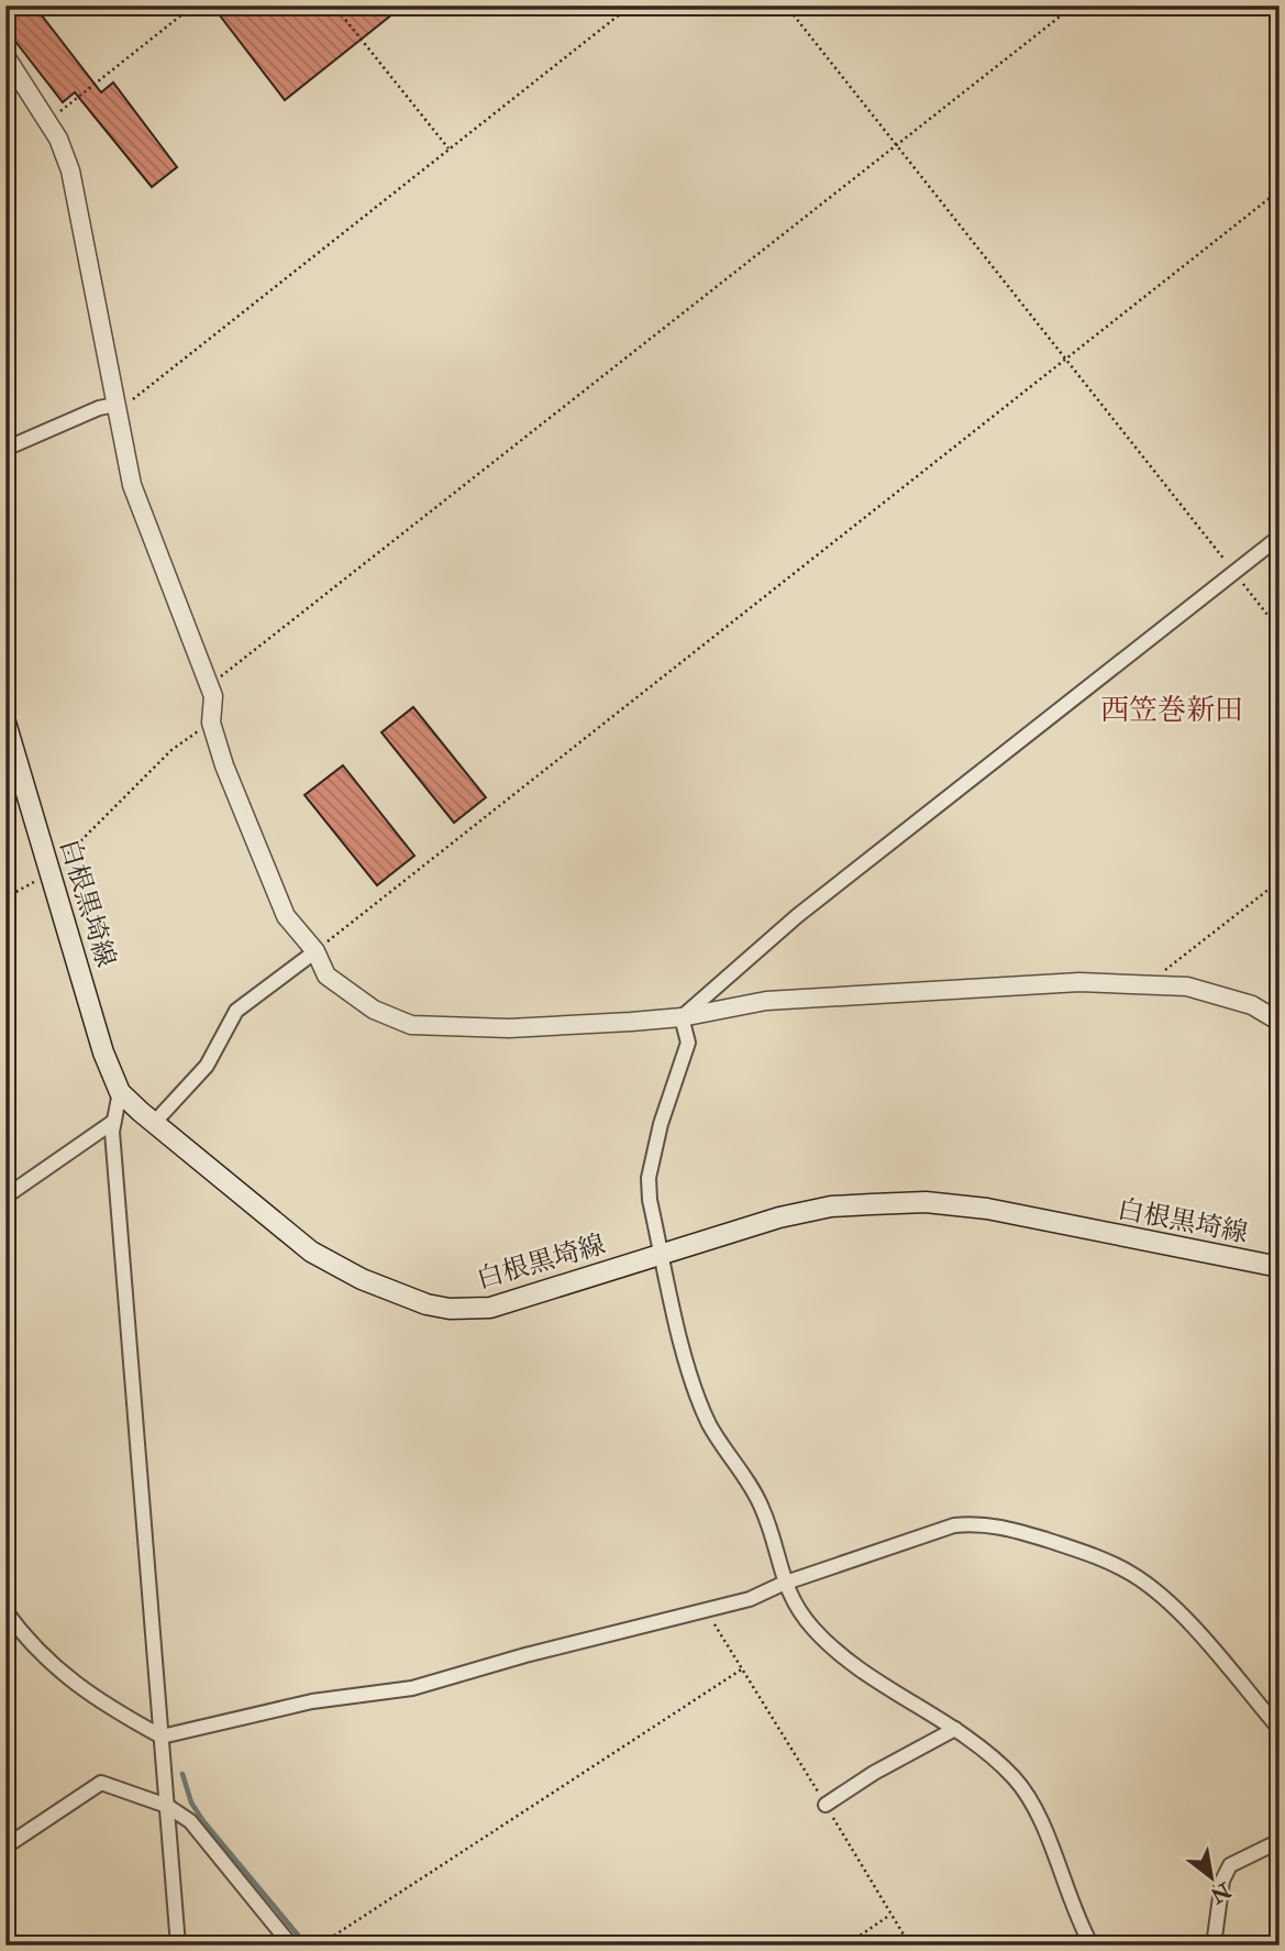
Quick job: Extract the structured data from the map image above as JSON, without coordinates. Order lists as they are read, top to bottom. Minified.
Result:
{"streets":{"main road":["白根黒埼線"]},"districts":["西笠巻新田"],"north":"bottom right"}
